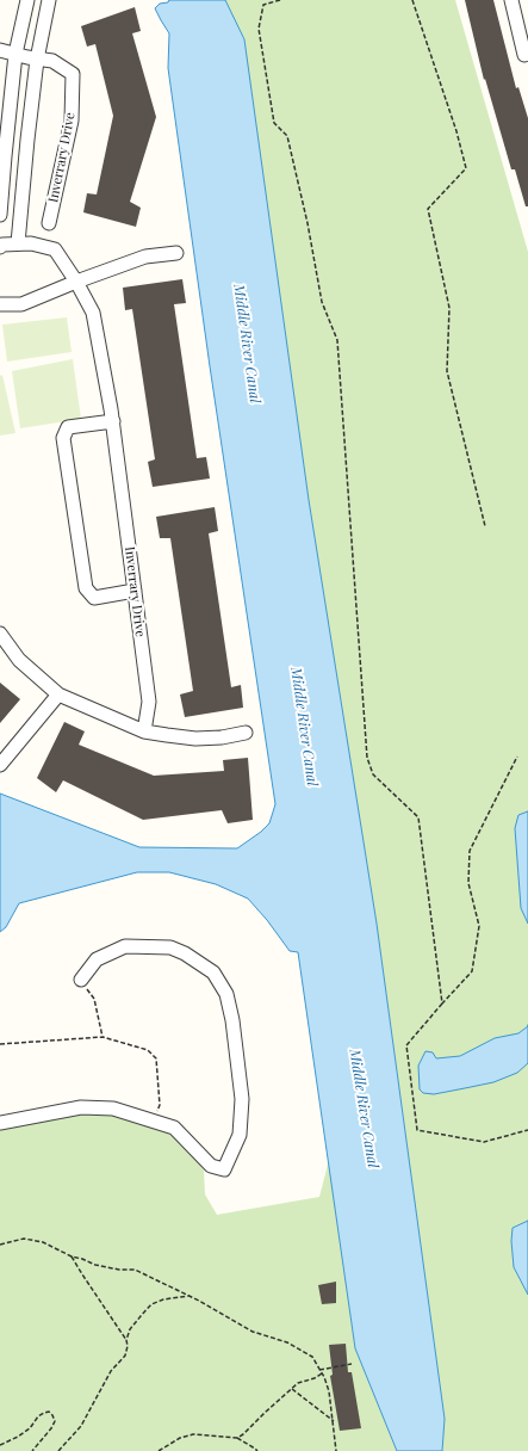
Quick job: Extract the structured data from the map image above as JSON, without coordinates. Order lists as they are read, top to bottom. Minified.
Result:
{"streets":{"street":["Inverrary Drive"]},"water":["Middle River Canal"]}
